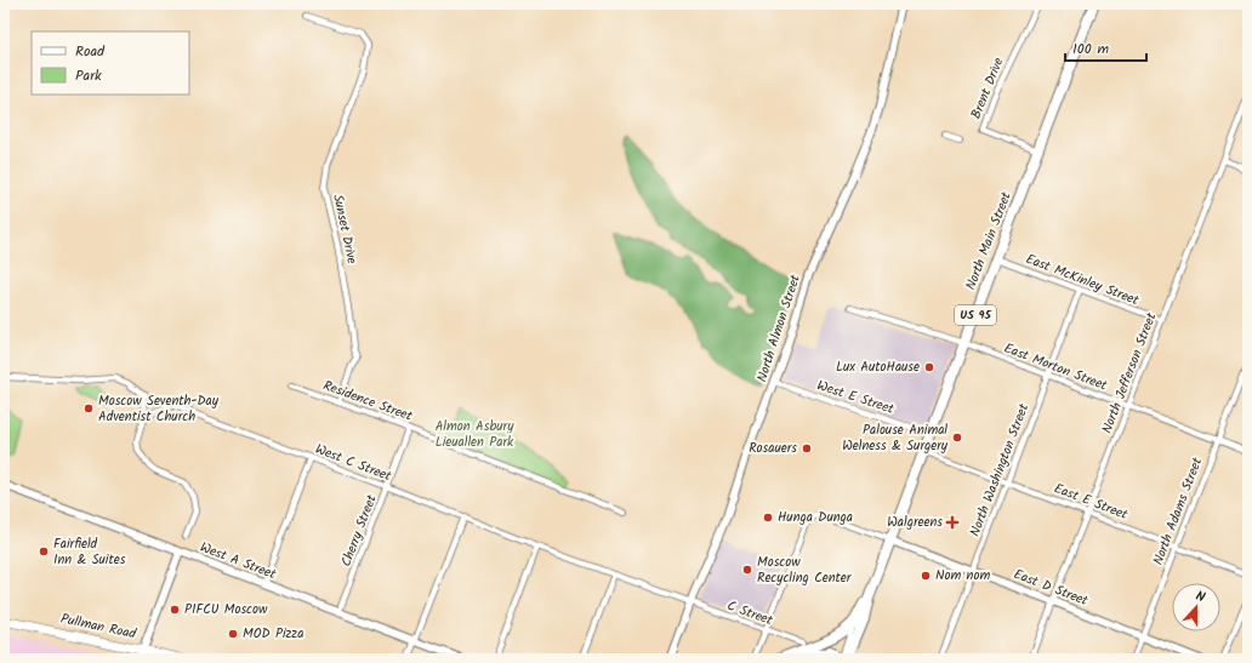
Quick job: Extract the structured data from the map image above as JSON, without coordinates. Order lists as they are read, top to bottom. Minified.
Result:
{"streets":{"highway":["North Main Street","US 95"],"main road":["Pullman Road"],"street":["Brent Drive","Sunset Drive","East McKinley Street","North Almon Street","East Morton Street","North Jefferson Street","West E Street","Residence Street","West C Street","North Washington Street","East E Street","North Adams Street","Cherry Street","West A Street","East D Street","C Street"]},"crossings":[["Brent Drive","North Main Street"],["Sunset Drive","Residence Street"],["North Main Street","East McKinley Street"],["North Main Street","East Morton Street"],["North Main Street","West E Street"],["North Main Street","East E Street"],["North Main Street","East D Street"],["East McKinley Street","North Jefferson Street"],["East McKinley Street","North Washington Street"],["North Almon Street","West E Street"],["North Almon Street","West C Street"],["North Almon Street","C Street"],["East Morton Street","North Jefferson Street"],["East Morton Street","North Washington Street"],["East Morton Street","North Adams Street"],["North Jefferson Street","East E Street"],["North Jefferson Street","East D Street"],["Residence Street","Cherry Street"],["West C Street","Cherry Street"],["West C Street","C Street"],["North Washington Street","East E Street"],["North Washington Street","East D Street"],["East E Street","North Adams Street"],["North Adams Street","East D Street"],["Cherry Street","West A Street"]],"parks":["Almon Asbury Lieuallen Park"],"places":{"other":["Lux AutoHause","Moscow Seventh-Day Adventist Church","Palouse Animal Welness & Surgery","Rosauers","Hunga Dunga","Fairfield Inn & Suites","Moscow Recycling Center","Nom nom","P1FCU Moscow","MOD Pizza"],"health":["Walgreens"]},"legend":["Road","Park"],"scale_bar":"100 m","north":"top"}
